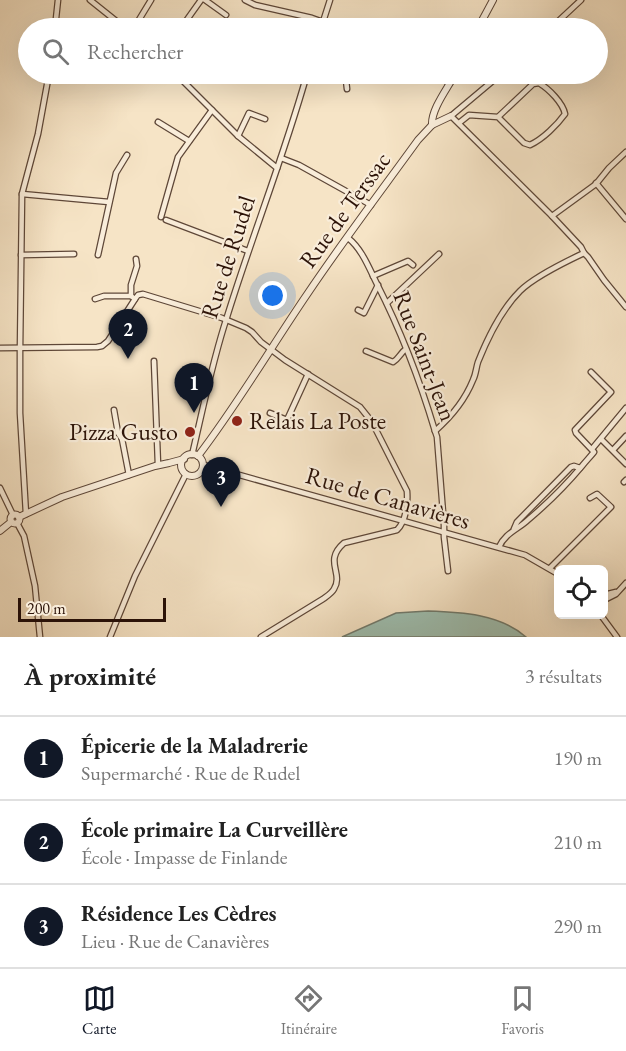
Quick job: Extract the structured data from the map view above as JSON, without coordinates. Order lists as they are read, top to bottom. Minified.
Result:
{"streets":{"street":["Rue de Terssac","Rue de Rudel","Rue Saint-Jean","Rue de Canavières"]},"crossings":[["Rue de Terssac","Rue de Rudel"],["Rue de Terssac","Rue Saint-Jean"],["Rue de Terssac","Rue de Canavières"],["Rue de Rudel","Rue de Canavières"],["Rue Saint-Jean","Rue de Canavières"]],"places":["Relais La Poste","Pizza Gusto"],"scale_bar":"200 m","page":{"search":"Rechercher","pins":["2","1","3"],"scale":"200 m","heading":["À proximité","3 résultats"],"list":[{"mark":"1","name":"Épicerie de la Maladrerie","note":"Supermarché · Rue de Rudel","value":"190 m"},{"mark":"2","name":"École primaire La Curveillère","note":"École · Impasse de Finlande","value":"210 m"},{"mark":"3","name":"Résidence Les Cèdres","note":"Lieu · Rue de Canavières","value":"290 m"}],"nav":["Carte","Itinéraire","Favoris"]}}
